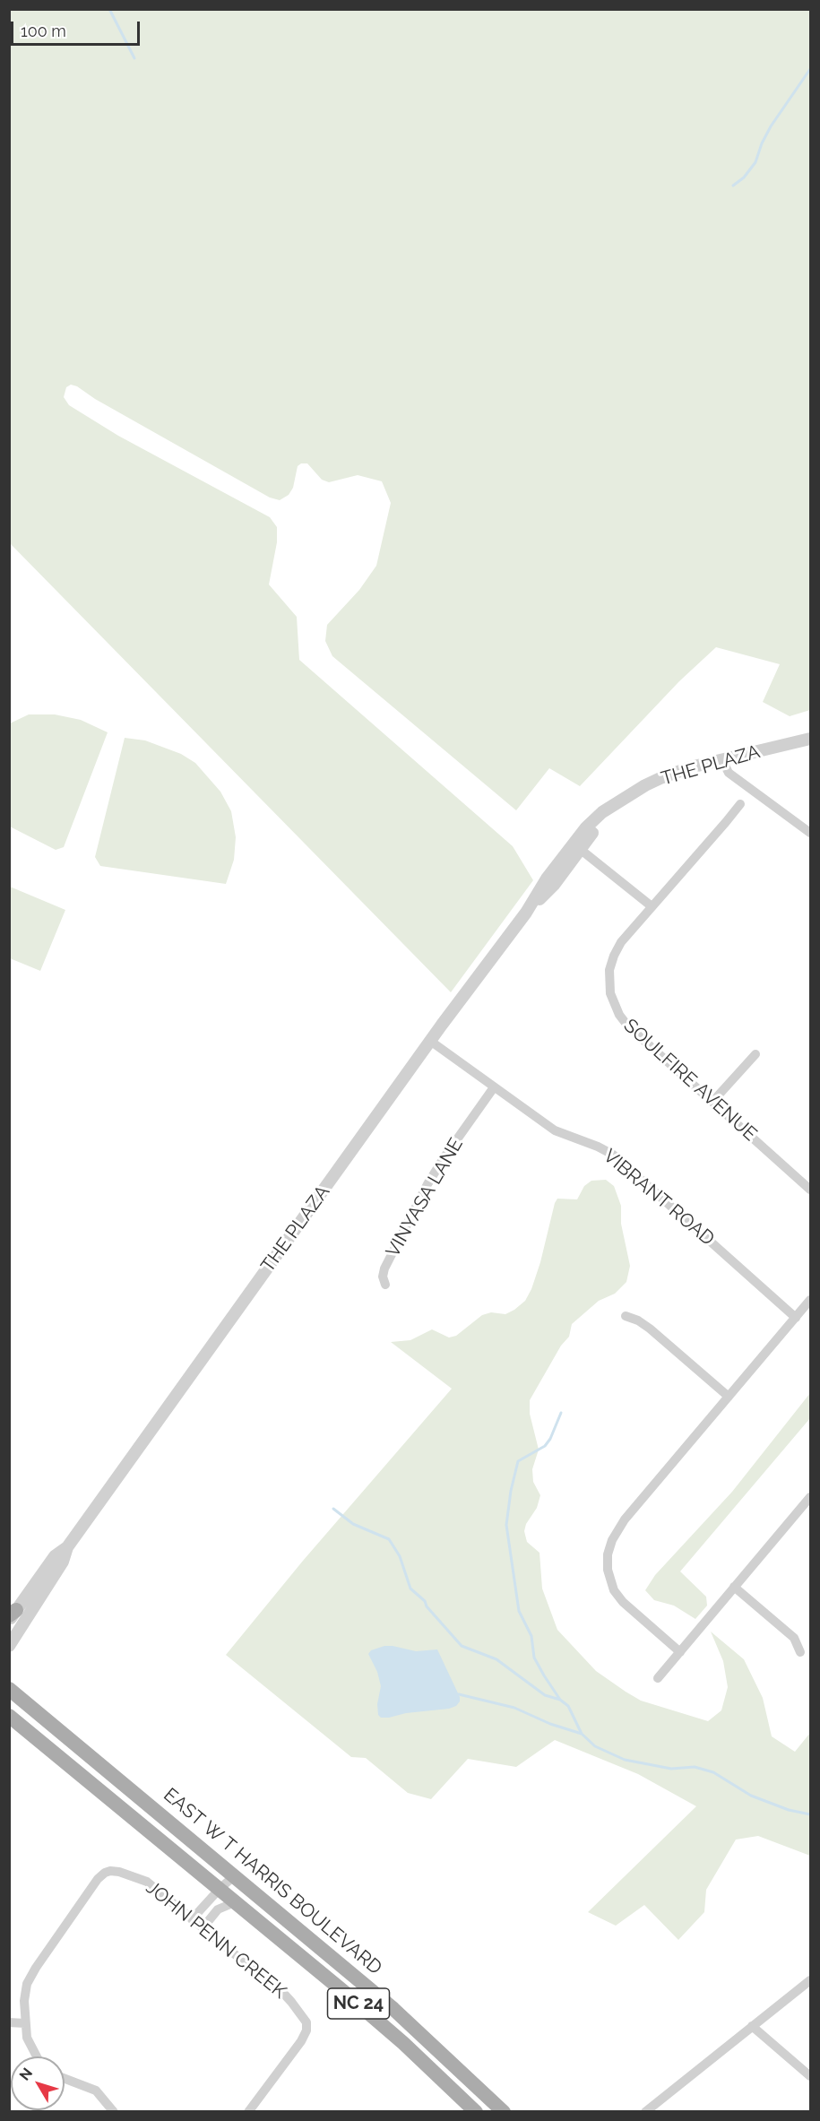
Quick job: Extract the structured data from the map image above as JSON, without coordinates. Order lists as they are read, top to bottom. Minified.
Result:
{"streets":{"main road":["EAST W T HARRIS BOULEVARD","NC 24"],"street":["THE PLAZA","SOULFIRE AVENUE","VINYASA LANE","VIBRANT ROAD","JOHN PENN CREEK"]},"crossings":[["THE PLAZA","VIBRANT ROAD"],["VINYASA LANE","VIBRANT ROAD"]],"scale_bar":"100 m","north":"top left"}
